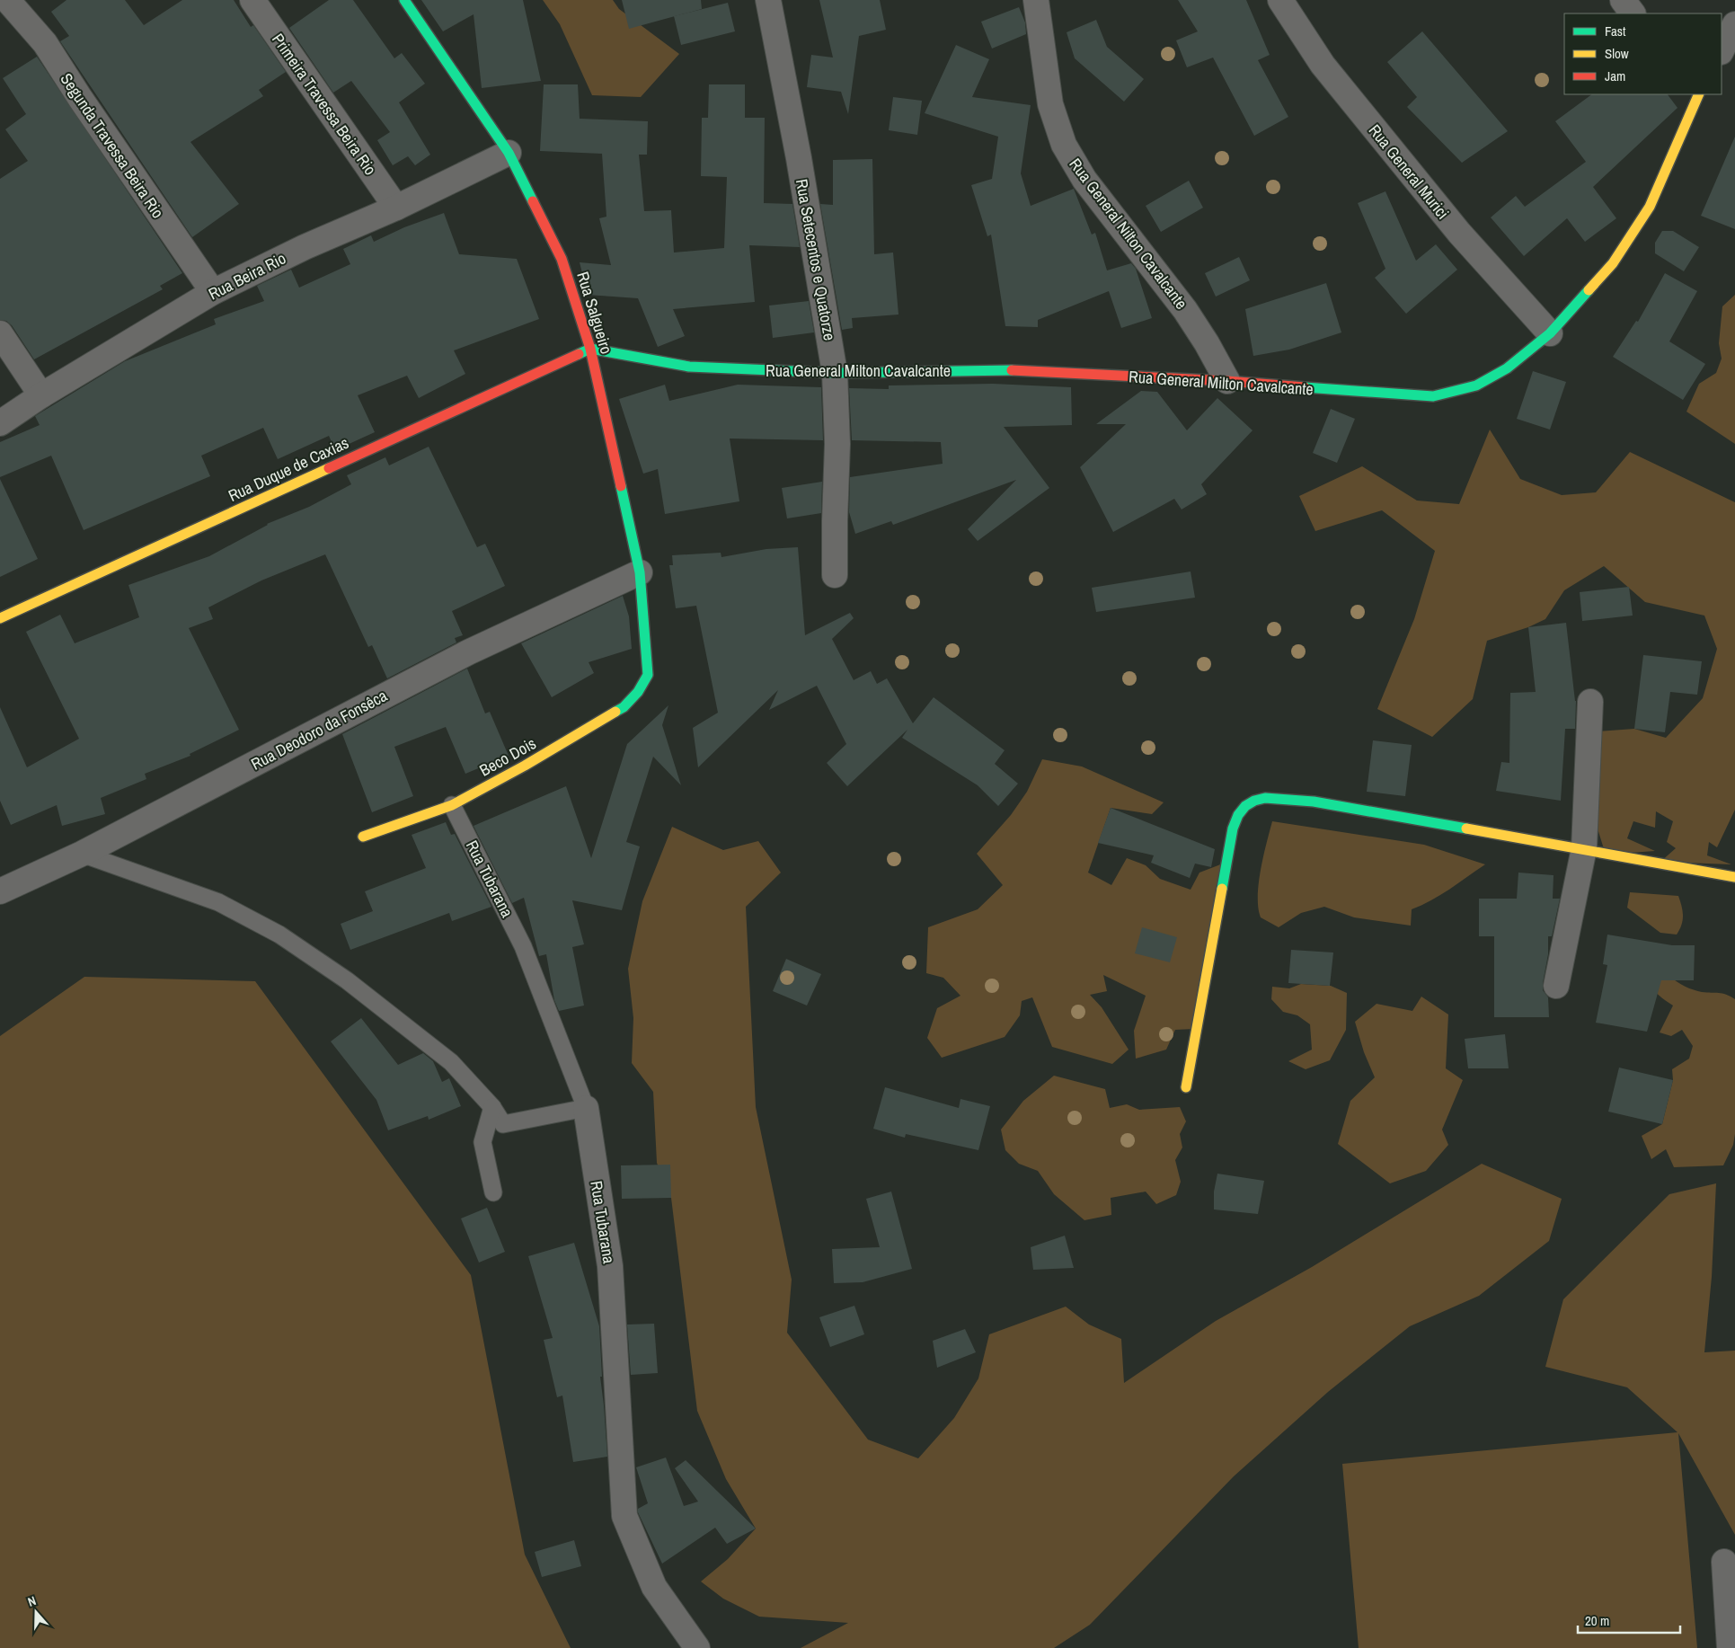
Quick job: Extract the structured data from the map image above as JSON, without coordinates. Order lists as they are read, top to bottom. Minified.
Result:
{"streets":{"street":["Primeira Travessa Beira Rio","Segunda Travessa Beira Rio","Rua General Murici","Rua General Nilton Cavalcante","Rua Setecentos e Quatorze","Rua Beira Rio","Rua Salgueiro","Rua General Milton Cavalcante","Rua Duque de Caxias","Rua Deodoro da Fonsêca","Beco Dois","Rua Tubarana"]},"crossings":[["Primeira Travessa Beira Rio","Rua Beira Rio"],["Segunda Travessa Beira Rio","Rua Beira Rio"],["Rua General Murici","Rua General Milton Cavalcante"],["Rua General Nilton Cavalcante","Rua General Milton Cavalcante"],["Rua Setecentos e Quatorze","Rua General Milton Cavalcante"],["Rua Beira Rio","Rua Salgueiro"],["Rua Salgueiro","Rua General Milton Cavalcante"],["Rua Salgueiro","Rua Duque de Caxias"],["Rua Salgueiro","Rua Deodoro da Fonsêca"],["Rua Salgueiro","Beco Dois"],["Rua General Milton Cavalcante","Rua Duque de Caxias"],["Beco Dois","Rua Tubarana"]],"legend":["Fast","Slow","Jam"],"scale_bar":"20 m","north":"top"}
